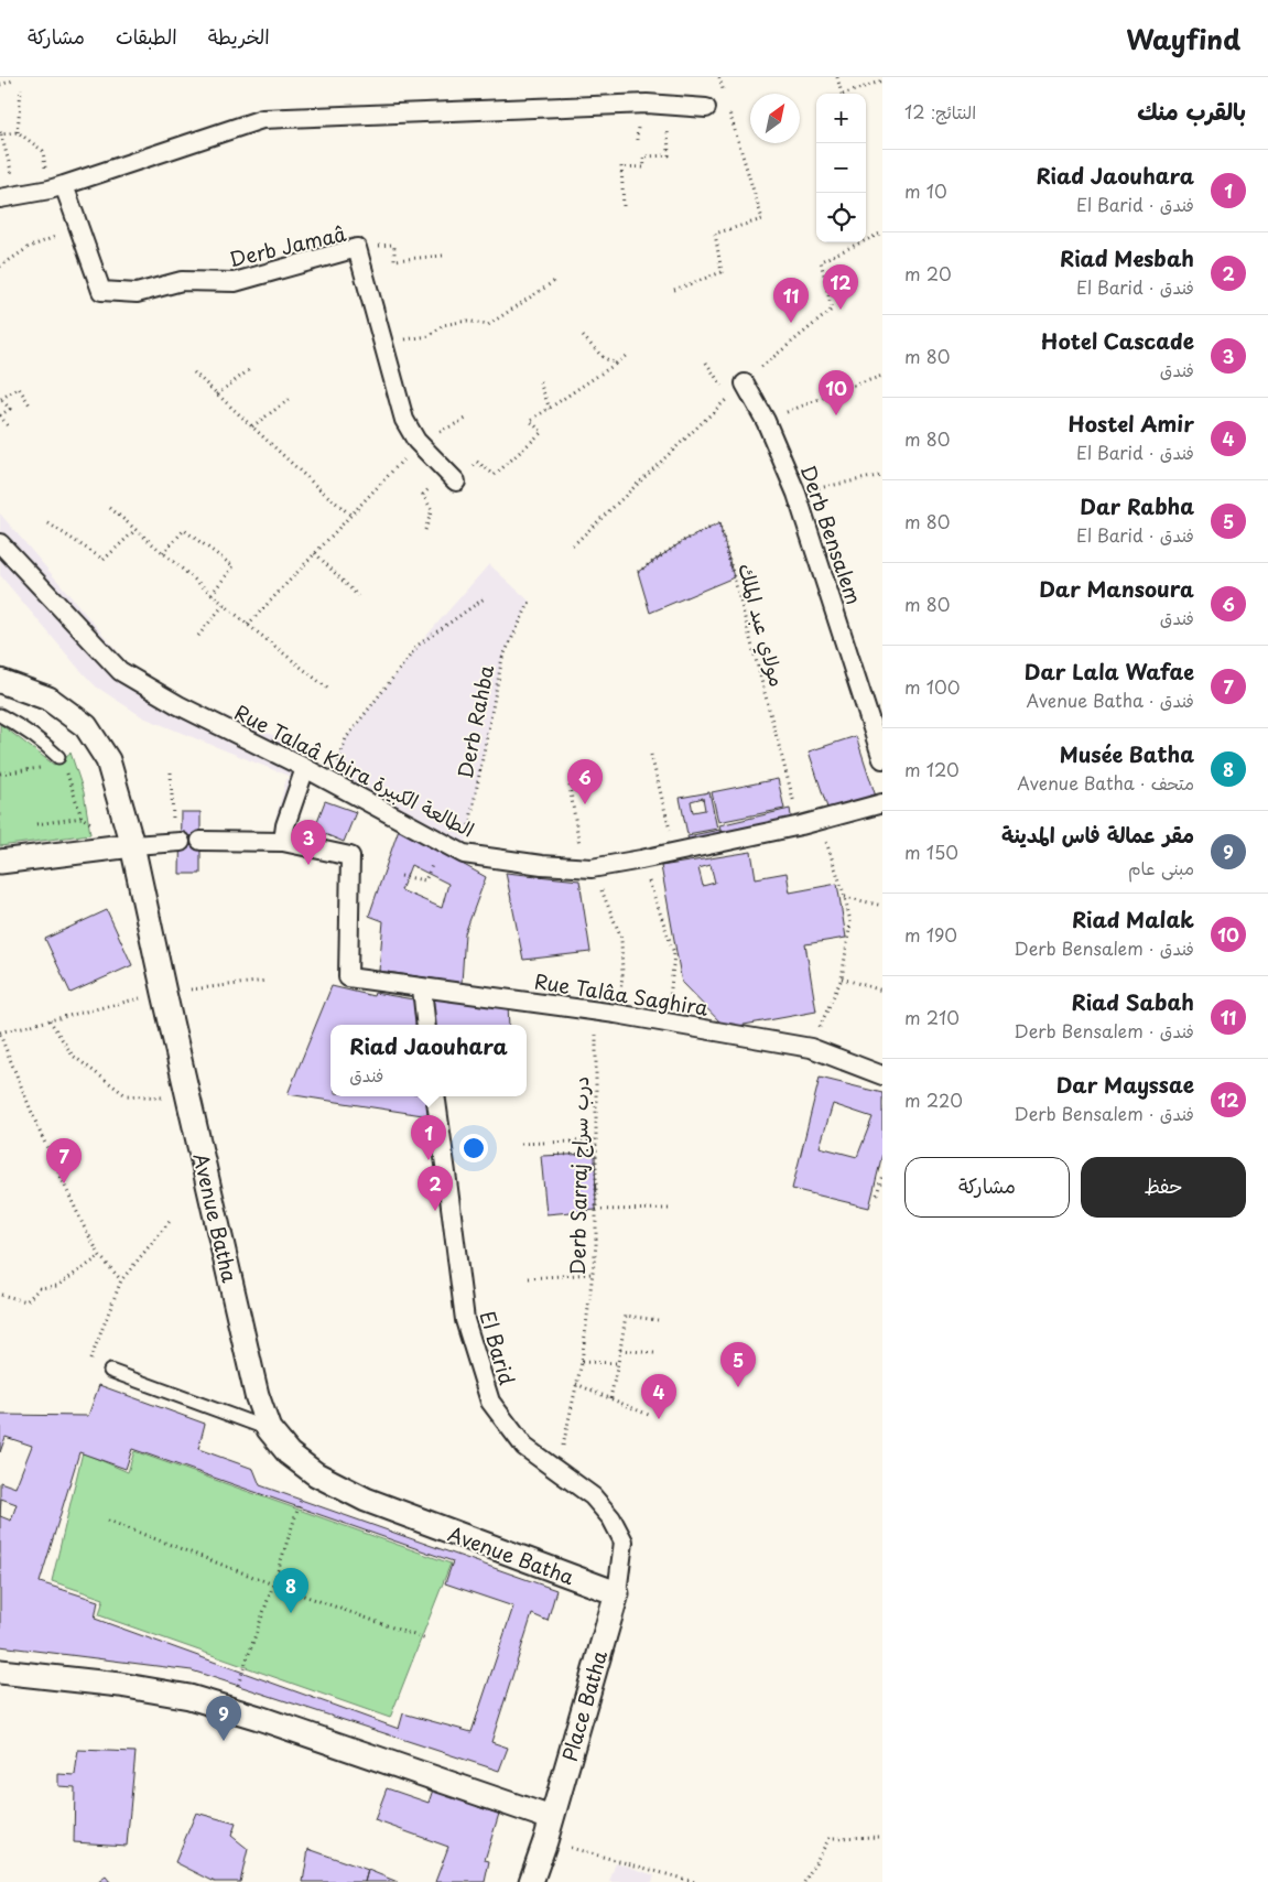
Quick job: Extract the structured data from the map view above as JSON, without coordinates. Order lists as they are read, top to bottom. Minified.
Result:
{"streets":{"street":["Derb Jamaâ","Derb Bensalem","Rue Talaâ Kbira الطالعة الكبيرة","Rue Talâa Saghira","Avenue Batha","El Barid","Place Batha"],"path":["مولاي عبد الملك","Derb Rahba","Derb Sarraj درب سراج"]},"crossings":[["مولاي عبد الملك","Rue Talaâ Kbira الطالعة الكبيرة"],["Derb Rahba","Rue Talaâ Kbira الطالعة الكبيرة"],["Rue Talâa Saghira","Derb Sarraj درب سراج"],["Derb Sarraj درب سراج","El Barid"],["Avenue Batha","El Barid"],["Avenue Batha","Place Batha"],["El Barid","Place Batha"]],"north":"top right","page":{"header":"Wayfind","nav":["الخريطة","الطبقات","مشاركة"],"heading":["بالقرب منك","النتائج: 12"],"map_buttons":["+","−"],"list":[{"mark":"1","name":"Riad Jaouhara","note":"فندق · El Barid","value":"10 m"},{"mark":"2","name":"Riad Mesbah","note":"فندق · El Barid","value":"20 m"},{"mark":"3","name":"Hotel Cascade","note":"فندق","value":"80 m"},{"mark":"4","name":"Hostel Amir","note":"فندق · El Barid","value":"80 m"},{"mark":"5","name":"Dar Rabha","note":"فندق · El Barid","value":"80 m"},{"mark":"6","name":"Dar Mansoura","note":"فندق","value":"80 m"},{"mark":"7","name":"Dar Lala Wafae","note":"فندق · Avenue Batha","value":"100 m"},{"mark":"8","name":"Musée Batha","note":"متحف · Avenue Batha","value":"120 m"},{"mark":"9","name":"مقر عمالة فاس المدينة","note":"مبنى عام","value":"150 m"},{"mark":"10","name":"Riad Malak","note":"فندق · Derb Bensalem","value":"190 m"},{"mark":"11","name":"Riad Sabah","note":"فندق · Derb Bensalem","value":"210 m"},{"mark":"12","name":"Dar Mayssae","note":"فندق · Derb Bensalem","value":"220 m"}],"pins":["12","11","10","6","3","1","7","2","5","4","8","9"],"popup":["Riad Jaouhara","فندق"],"buttons":["حفظ","مشاركة"]}}
